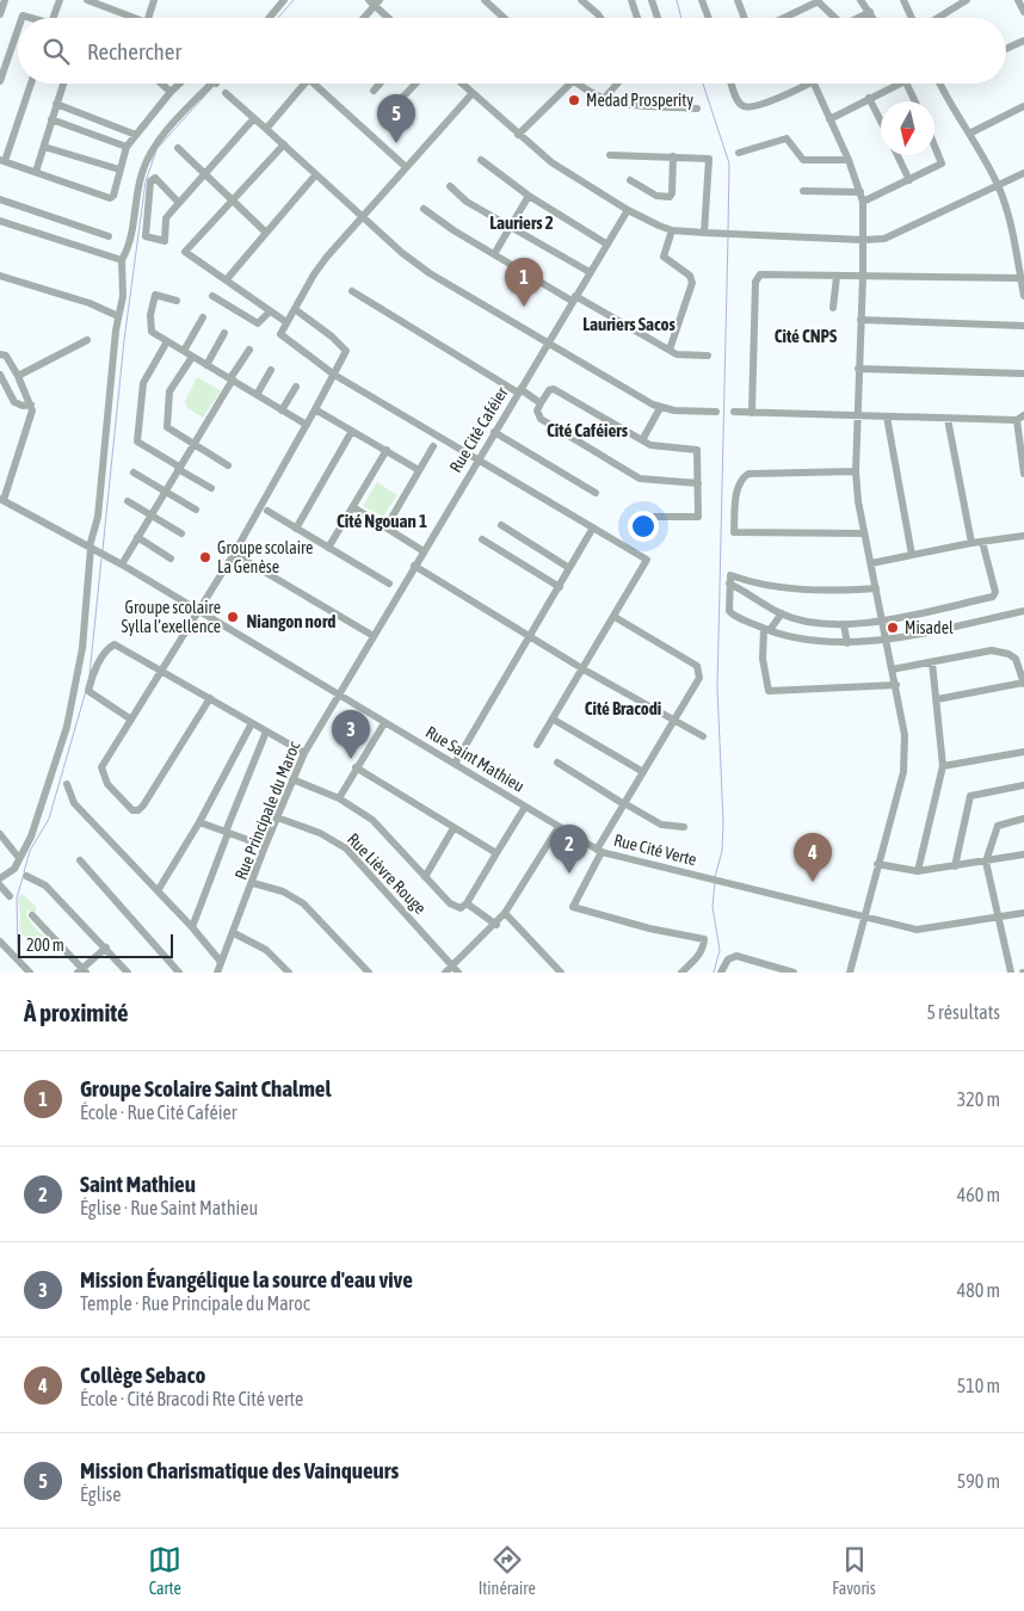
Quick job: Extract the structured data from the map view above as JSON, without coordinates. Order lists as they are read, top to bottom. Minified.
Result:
{"streets":{"street":["Rue Cité Caféier","Rue Saint Mathieu","Rue Principale du Maroc","Rue Cité Verte","Rue Lièvre Rouge"]},"crossings":[["Rue Cité Caféier","Rue Principale du Maroc"],["Rue Saint Mathieu","Rue Principale du Maroc"],["Rue Saint Mathieu","Rue Cité Verte"],["Rue Principale du Maroc","Rue Lièvre Rouge"]],"districts":["Lauriers 2","Lauriers Sacos","Cité CNPS","Cité Caféiers","Cité Ngouan 1","Niangon nord","Cité Bracodi"],"places":["Medad Prosperity","Groupe scolaire La Genèse","Groupe scolaire Sylla l’exellence","Misadel"],"scale_bar":"200 m","north":"bottom","page":{"search":"Rechercher","pins":["5","1","3","2","4"],"scale":"200 m","heading":["À proximité","5 résultats"],"list":[{"mark":"1","name":"Groupe Scolaire Saint Chalmel","note":"École · Rue Cité Caféier","value":"320 m"},{"mark":"2","name":"Saint Mathieu","note":"Église · Rue Saint Mathieu","value":"460 m"},{"mark":"3","name":"Mission Évangélique la source d'eau vive","note":"Temple · Rue Principale du Maroc","value":"480 m"},{"mark":"4","name":"Collège Sebaco","note":"École · Cité Bracodi Rte Cité verte","value":"510 m"},{"mark":"5","name":"Mission Charismatique des Vainqueurs","note":"Église","value":"590 m"}],"nav":["Carte","Itinéraire","Favoris"]}}
